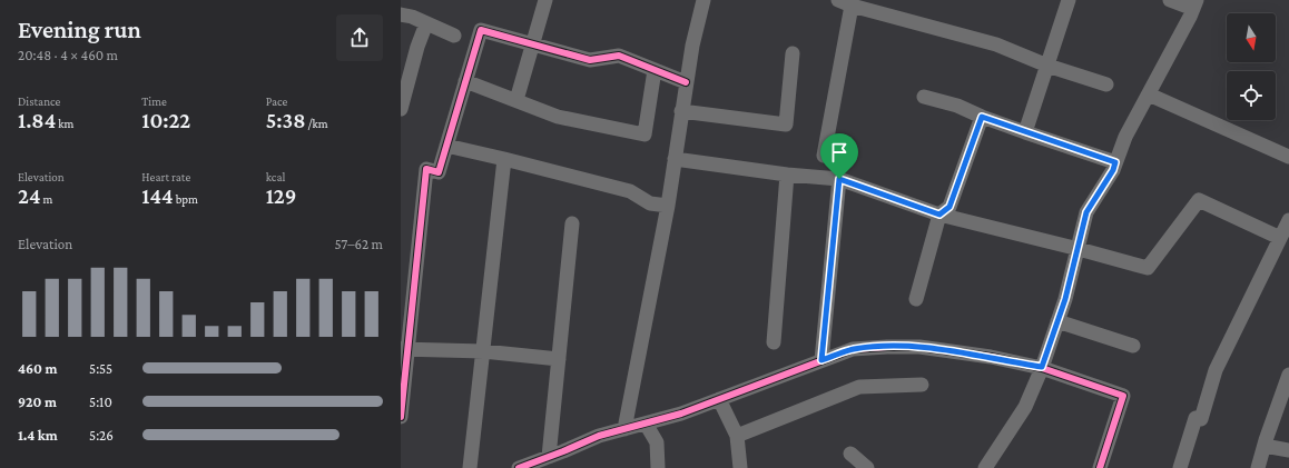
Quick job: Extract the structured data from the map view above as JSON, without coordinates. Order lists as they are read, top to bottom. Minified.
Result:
{"north":"bottom","page":{"heading":["Evening run","20:48 · 4 × 460 m"],"stats":[["Distance","1.84 km"],["Time","10:22"],["Pace","5:38 /km"],["Elevation","24 m"],["Heart rate","144 bpm"],["kcal","129"]],"chart":["Elevation","57–62 m"],"list":[{"name":"460 m","note":"5:55"},{"name":"920 m","note":"5:10"},{"name":"1.4 km","note":"5:26"}]}}
